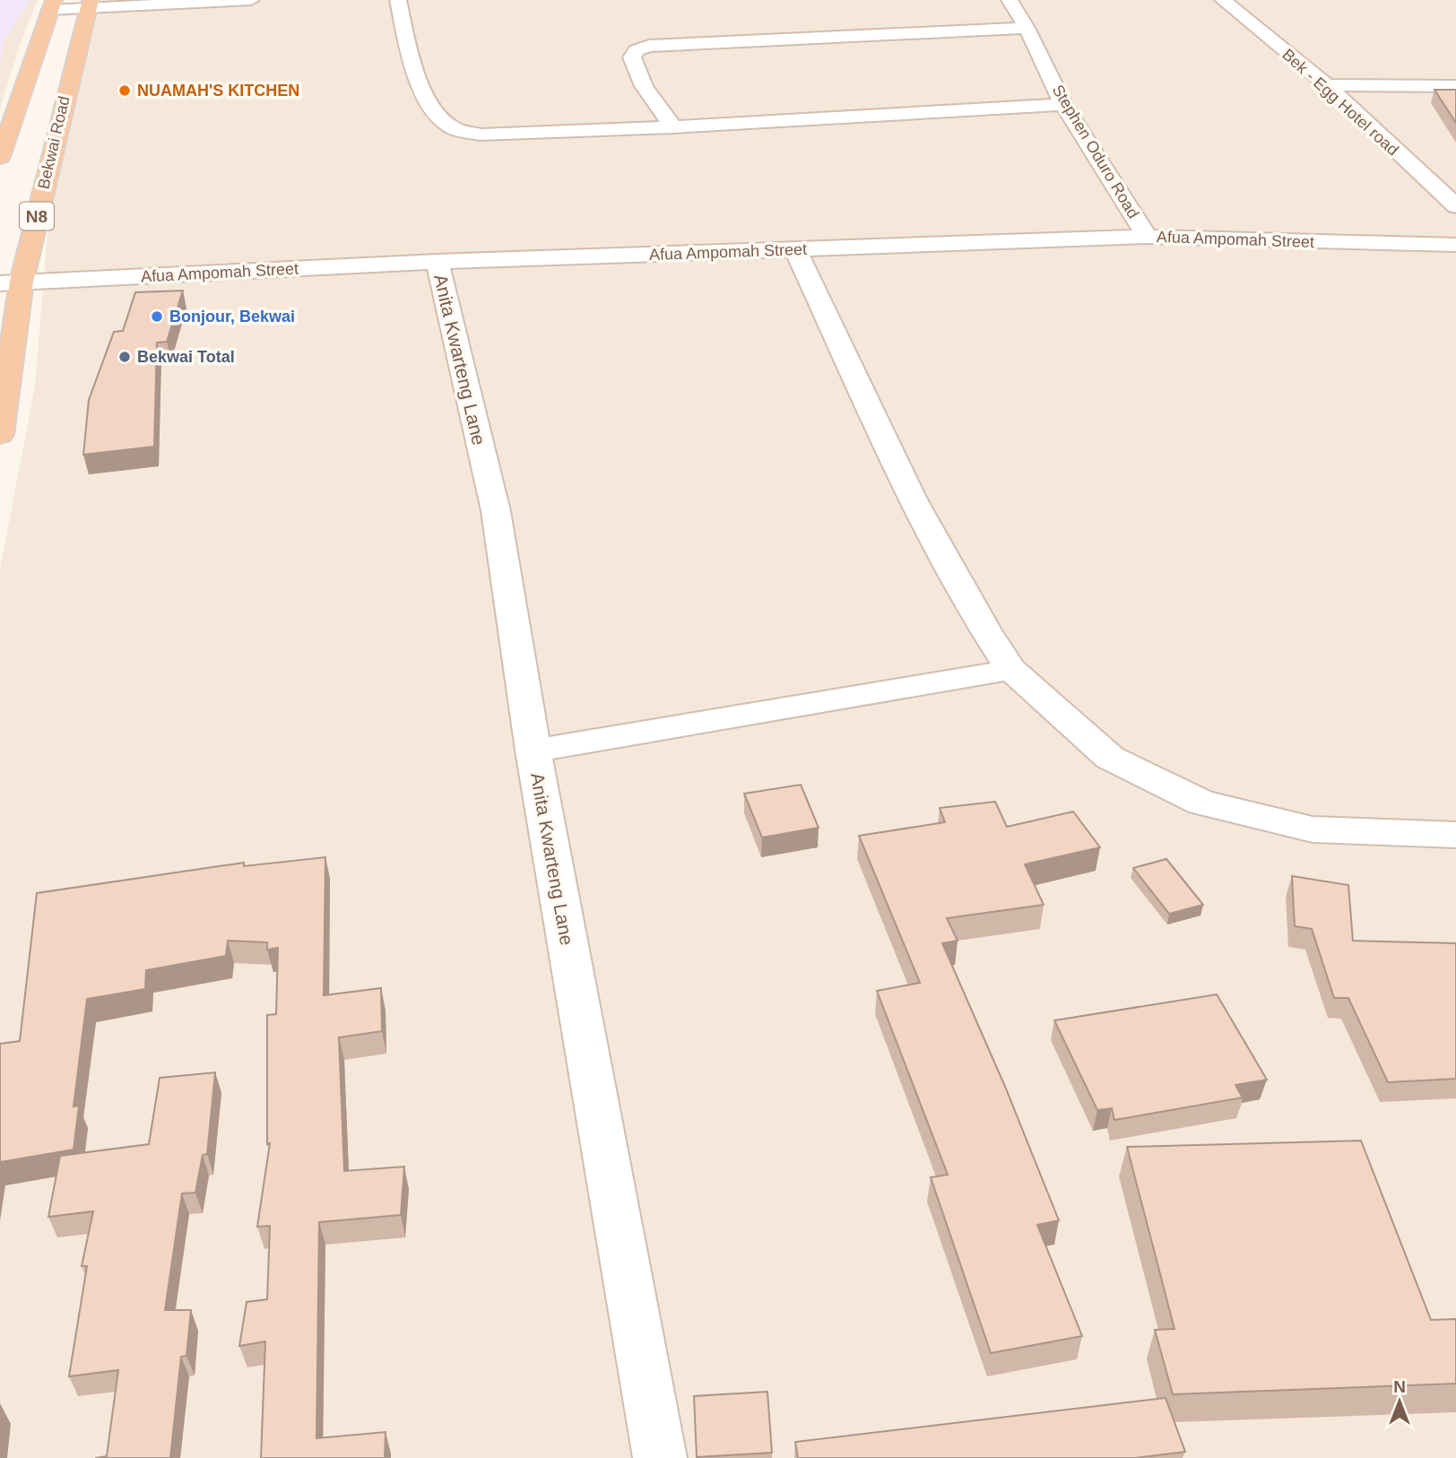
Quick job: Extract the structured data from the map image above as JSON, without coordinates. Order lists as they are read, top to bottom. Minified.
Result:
{"streets":{"highway":["Bekwai Road","N8"],"street":["Bek - Egg Hotel road","Stephen Oduro Road","Afua Ampomah Street","Anita Kwarteng Lane"]},"crossings":[["Bekwai Road","Afua Ampomah Street"],["Stephen Oduro Road","Afua Ampomah Street"],["Afua Ampomah Street","Anita Kwarteng Lane"]],"places":["NUAMAH'S KITCHEN","Bonjour, Bekwai","Bekwai Total"],"north":"top"}
